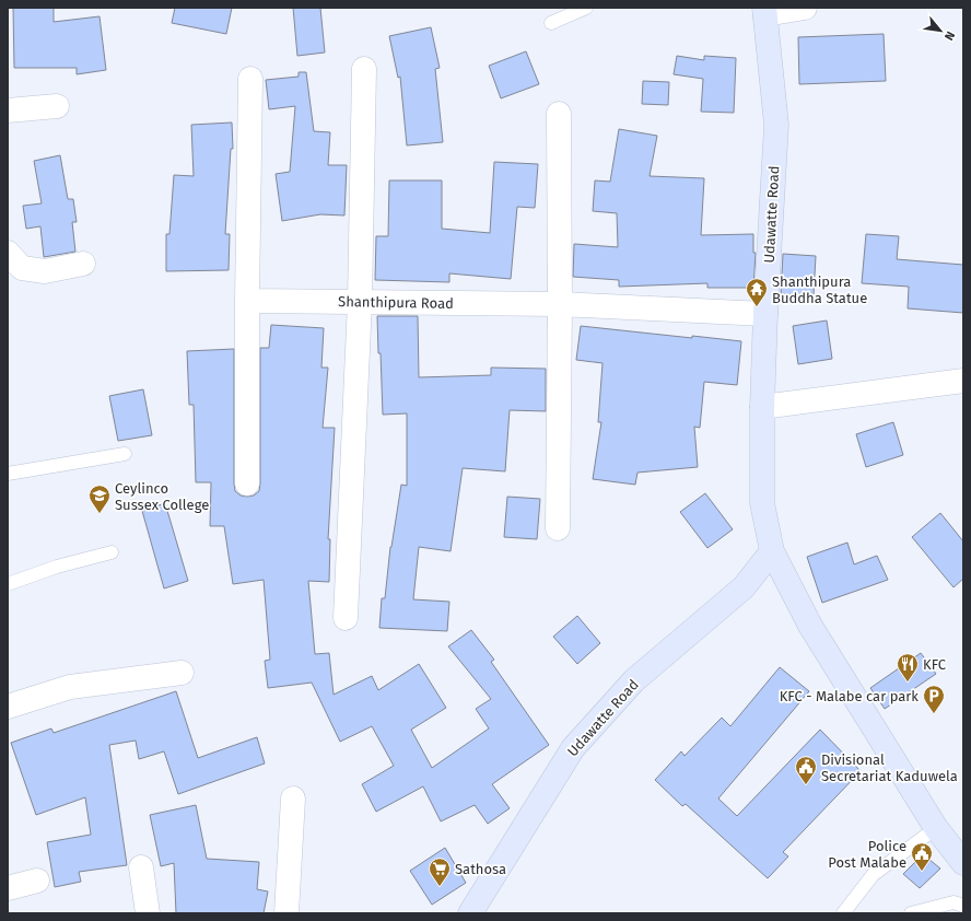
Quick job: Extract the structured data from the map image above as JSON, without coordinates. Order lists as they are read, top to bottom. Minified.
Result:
{"streets":{"street":["Udawatte Road","Shanthipura Road"]},"crossings":[["Udawatte Road","Shanthipura Road"]],"places":{"temple":["Shanthipura Buddha Statue"],"school or university":["Ceylinco Sussex College"],"restaurant":["KFC"],"parking":["KFC - Malabe car park"],"public building":["Divisional Secretariat Kaduwela","Police Post Malabe"],"supermarket":["Sathosa"]},"north":"bottom right"}
